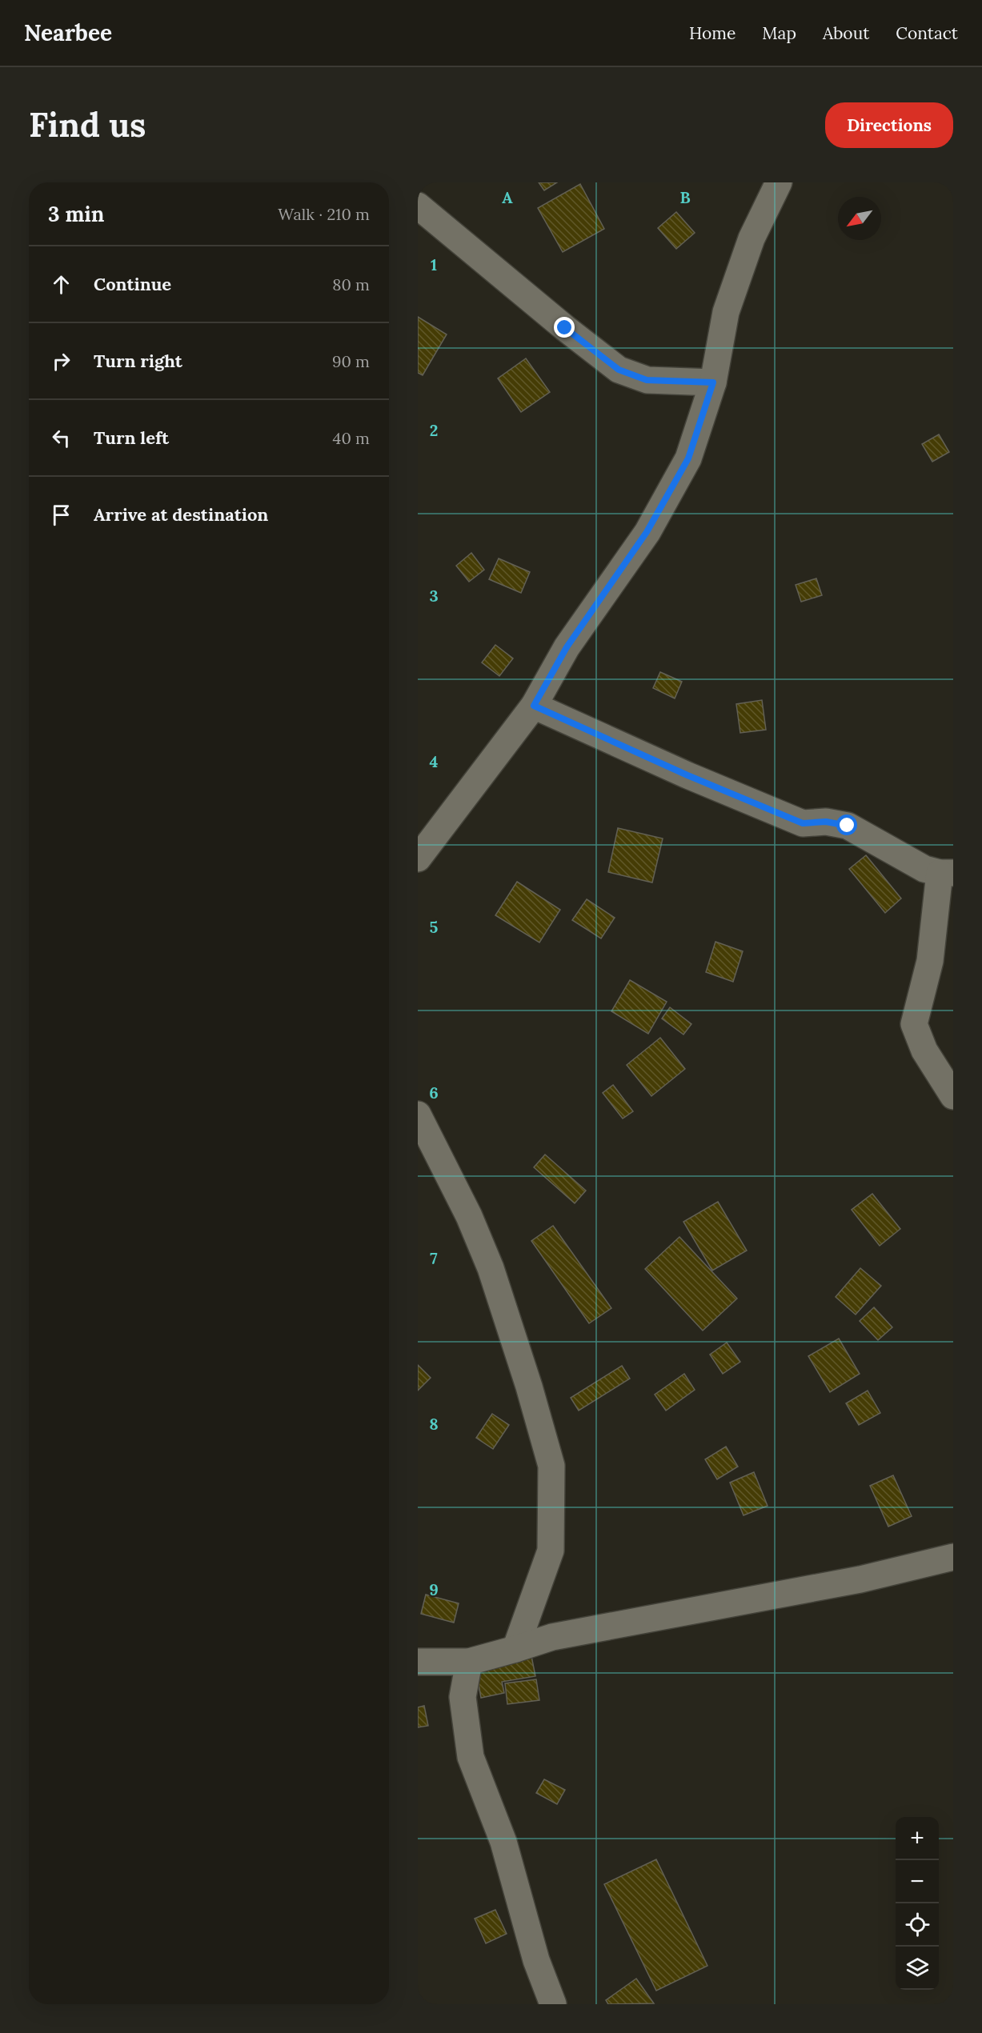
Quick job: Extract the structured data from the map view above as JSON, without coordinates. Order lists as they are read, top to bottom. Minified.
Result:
{"north":"bottom left","page":{"header":"Nearbee","nav":["Home","Map","About","Contact"],"buttons":"Directions","title":"Find us","heading":["3 min","Walk · 210 m"],"list":[["Continue","80 m"],["Turn right","90 m"],["Turn left","40 m"],"Arrive at destination"],"map_buttons":["+","−"]},"grid":{"columns":["A","B"],"rows":["1","2","3","4","5","6","7","8","9"]}}
